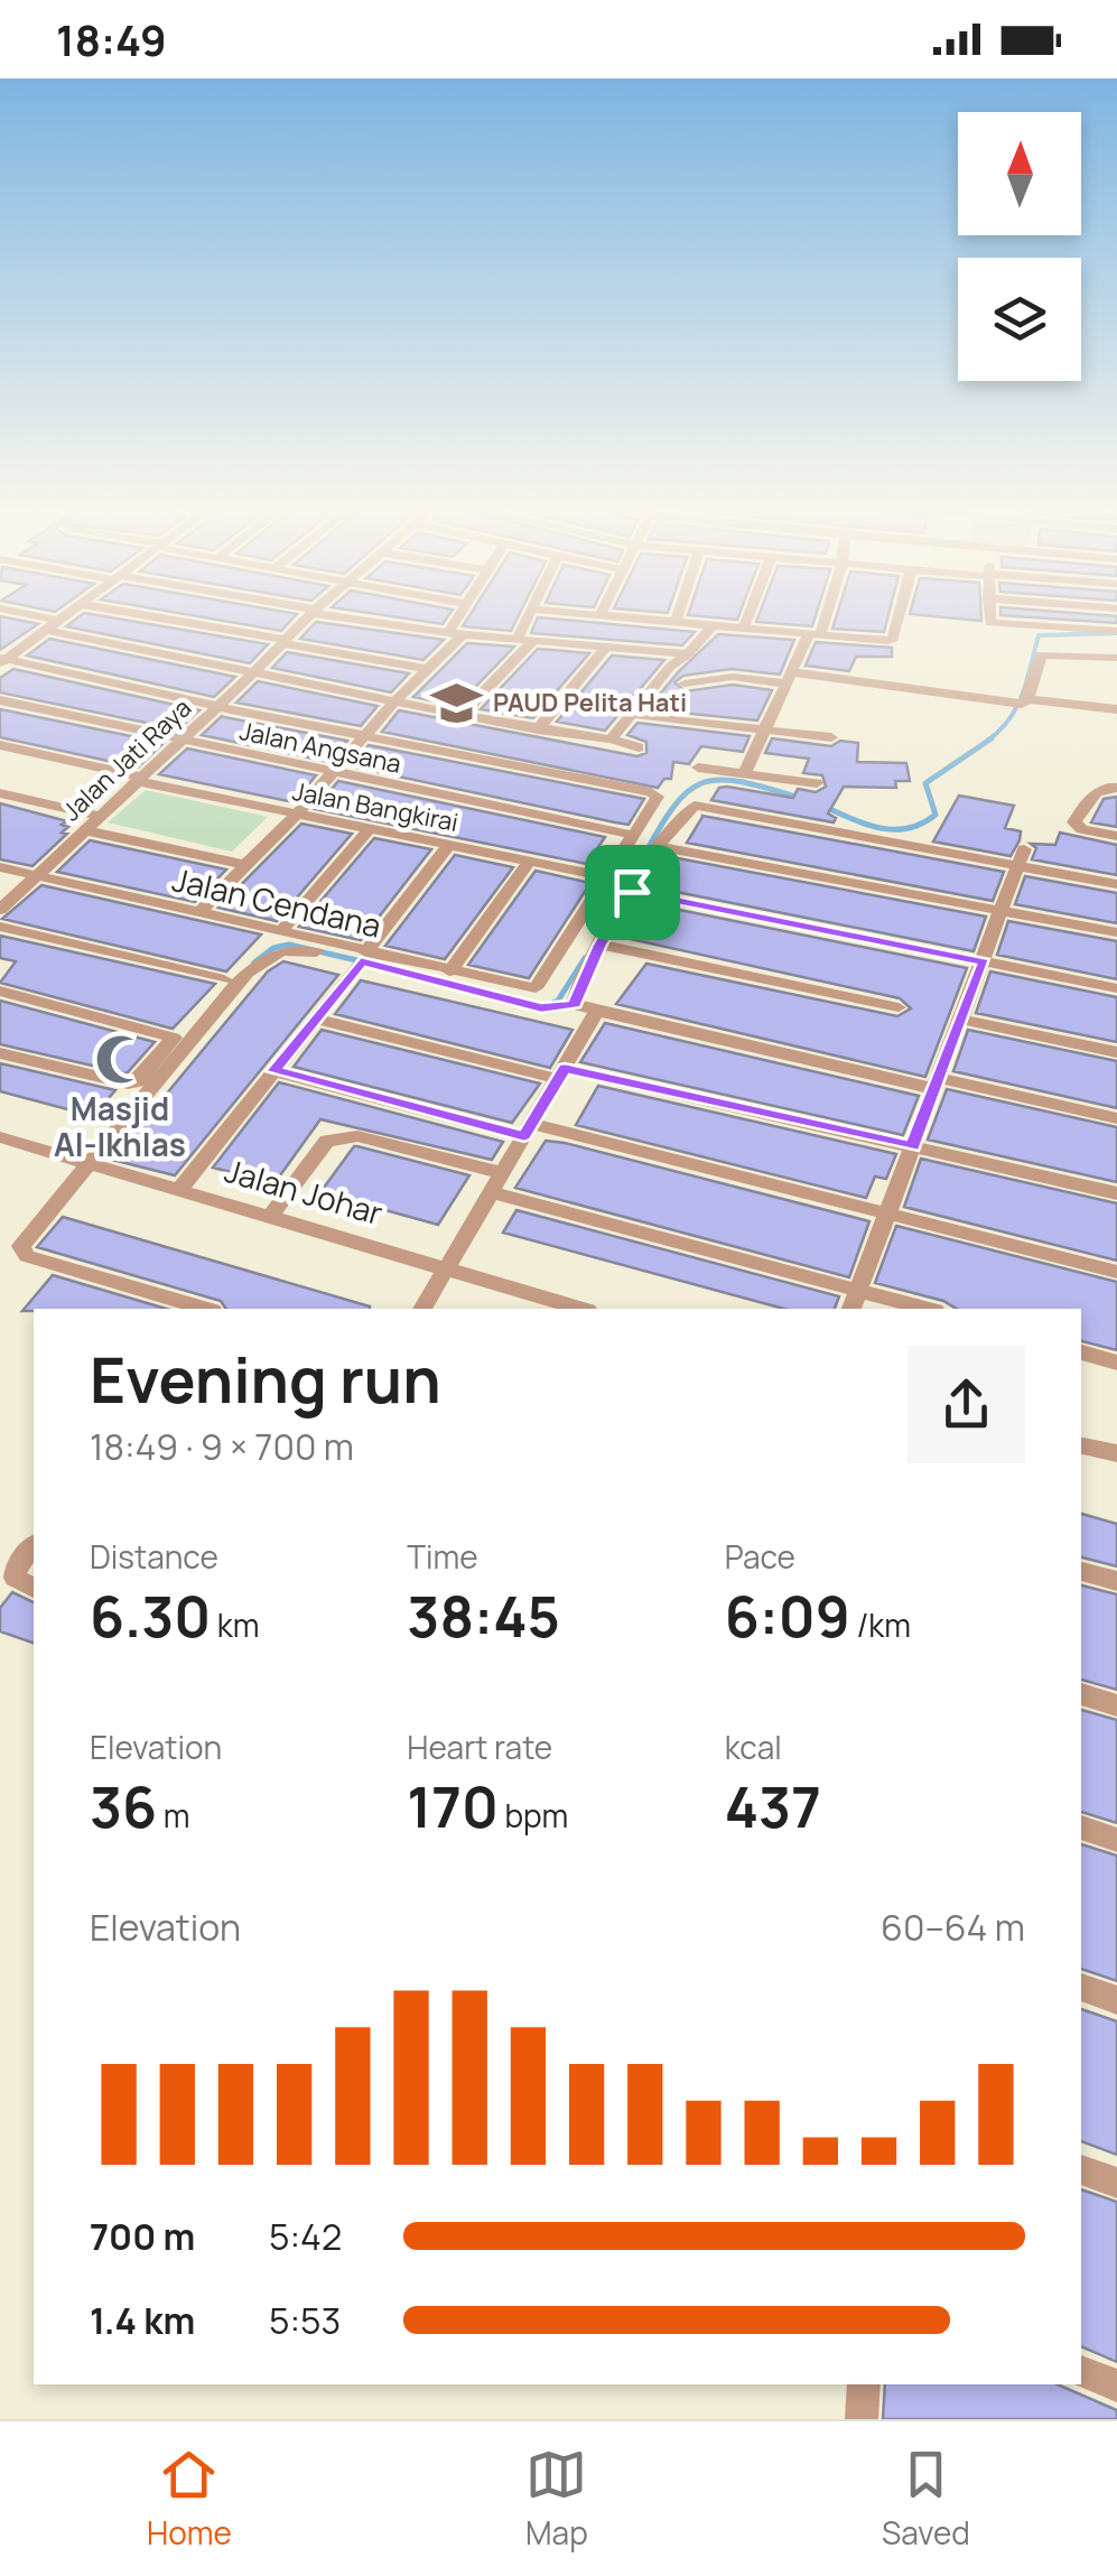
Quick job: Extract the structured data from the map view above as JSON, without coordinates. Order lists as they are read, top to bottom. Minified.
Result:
{"streets":{"street":["Jalan Angsana","Jalan Jati Raya","Jalan Bangkirai","Jalan Cendana","Jalan Johar"]},"crossings":[["Jalan Angsana","Jalan Jati Raya"],["Jalan Jati Raya","Jalan Bangkirai"],["Jalan Jati Raya","Jalan Cendana"],["Jalan Bangkirai","Jalan Cendana"]],"places":{"school or university":["PAUD Pelita Hati"],"mosque":["Masjid Al-Ikhlas"]},"north":"top","page":{"status":"18:49","heading":["Evening run","18:49 · 9 × 700 m"],"stats":[["Distance","6.30 km"],["Time","38:45"],["Pace","6:09 /km"],["Elevation","36 m"],["Heart rate","170 bpm"],["kcal","437"]],"chart":["Elevation","60–64 m"],"list":[{"name":"700 m","note":"5:42"},{"name":"1.4 km","note":"5:53"}],"tabs":["Home","Map","Saved"]}}
